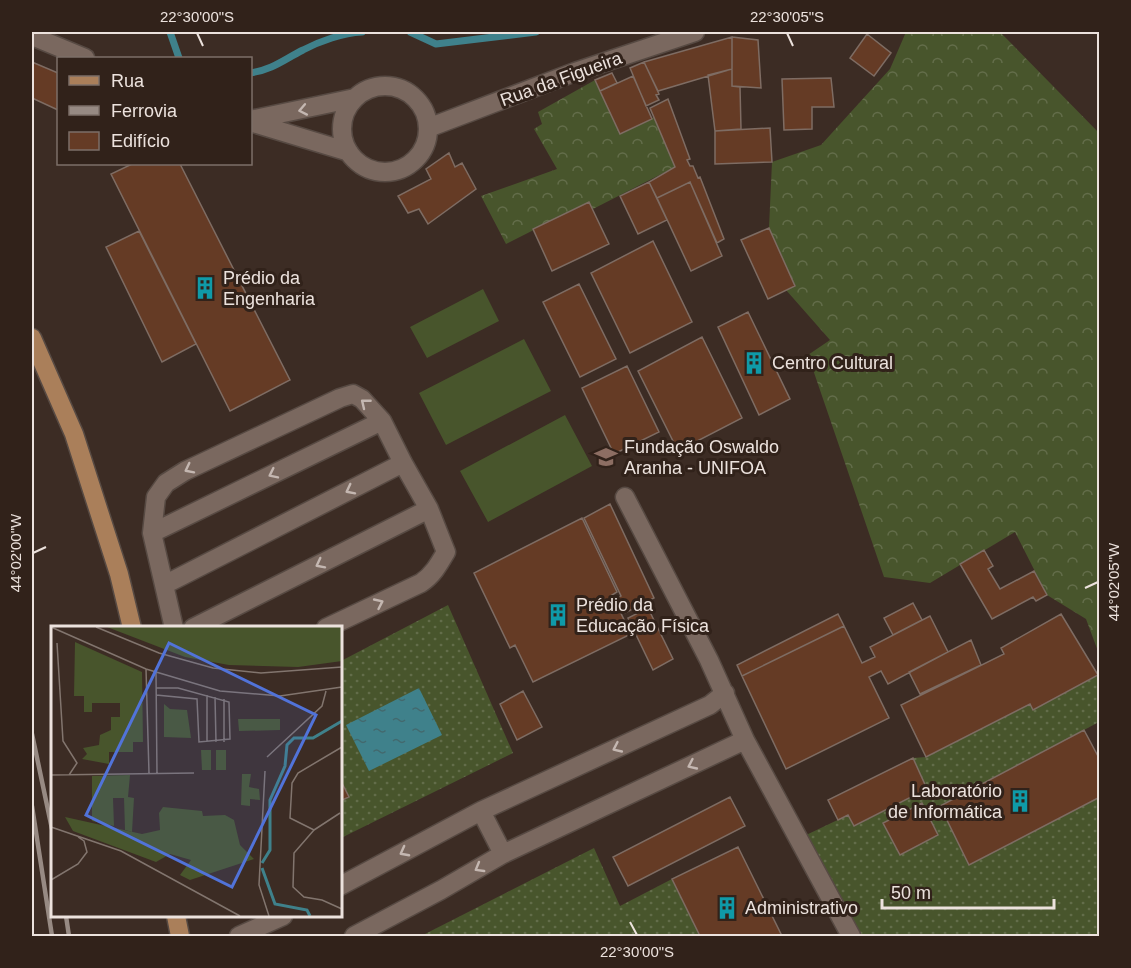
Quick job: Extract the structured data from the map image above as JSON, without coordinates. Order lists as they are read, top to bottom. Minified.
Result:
{"streets":{"street":["Rua da Figueira"]},"places":{"building":["Prédio da Engenharia","Centro Cultural","Prédio da Educação Física","Laboratório de Informática","Administrativo"],"school or university":["Fundação Oswaldo Aranha - UNIFOA"]},"legend":["Rua","Ferrovia","Edifício"],"scale_bar":"50 m","coordinates":["22°30'00\"S","22°30'05\"S","44°02'00\"W","44°02'05\"W"]}
